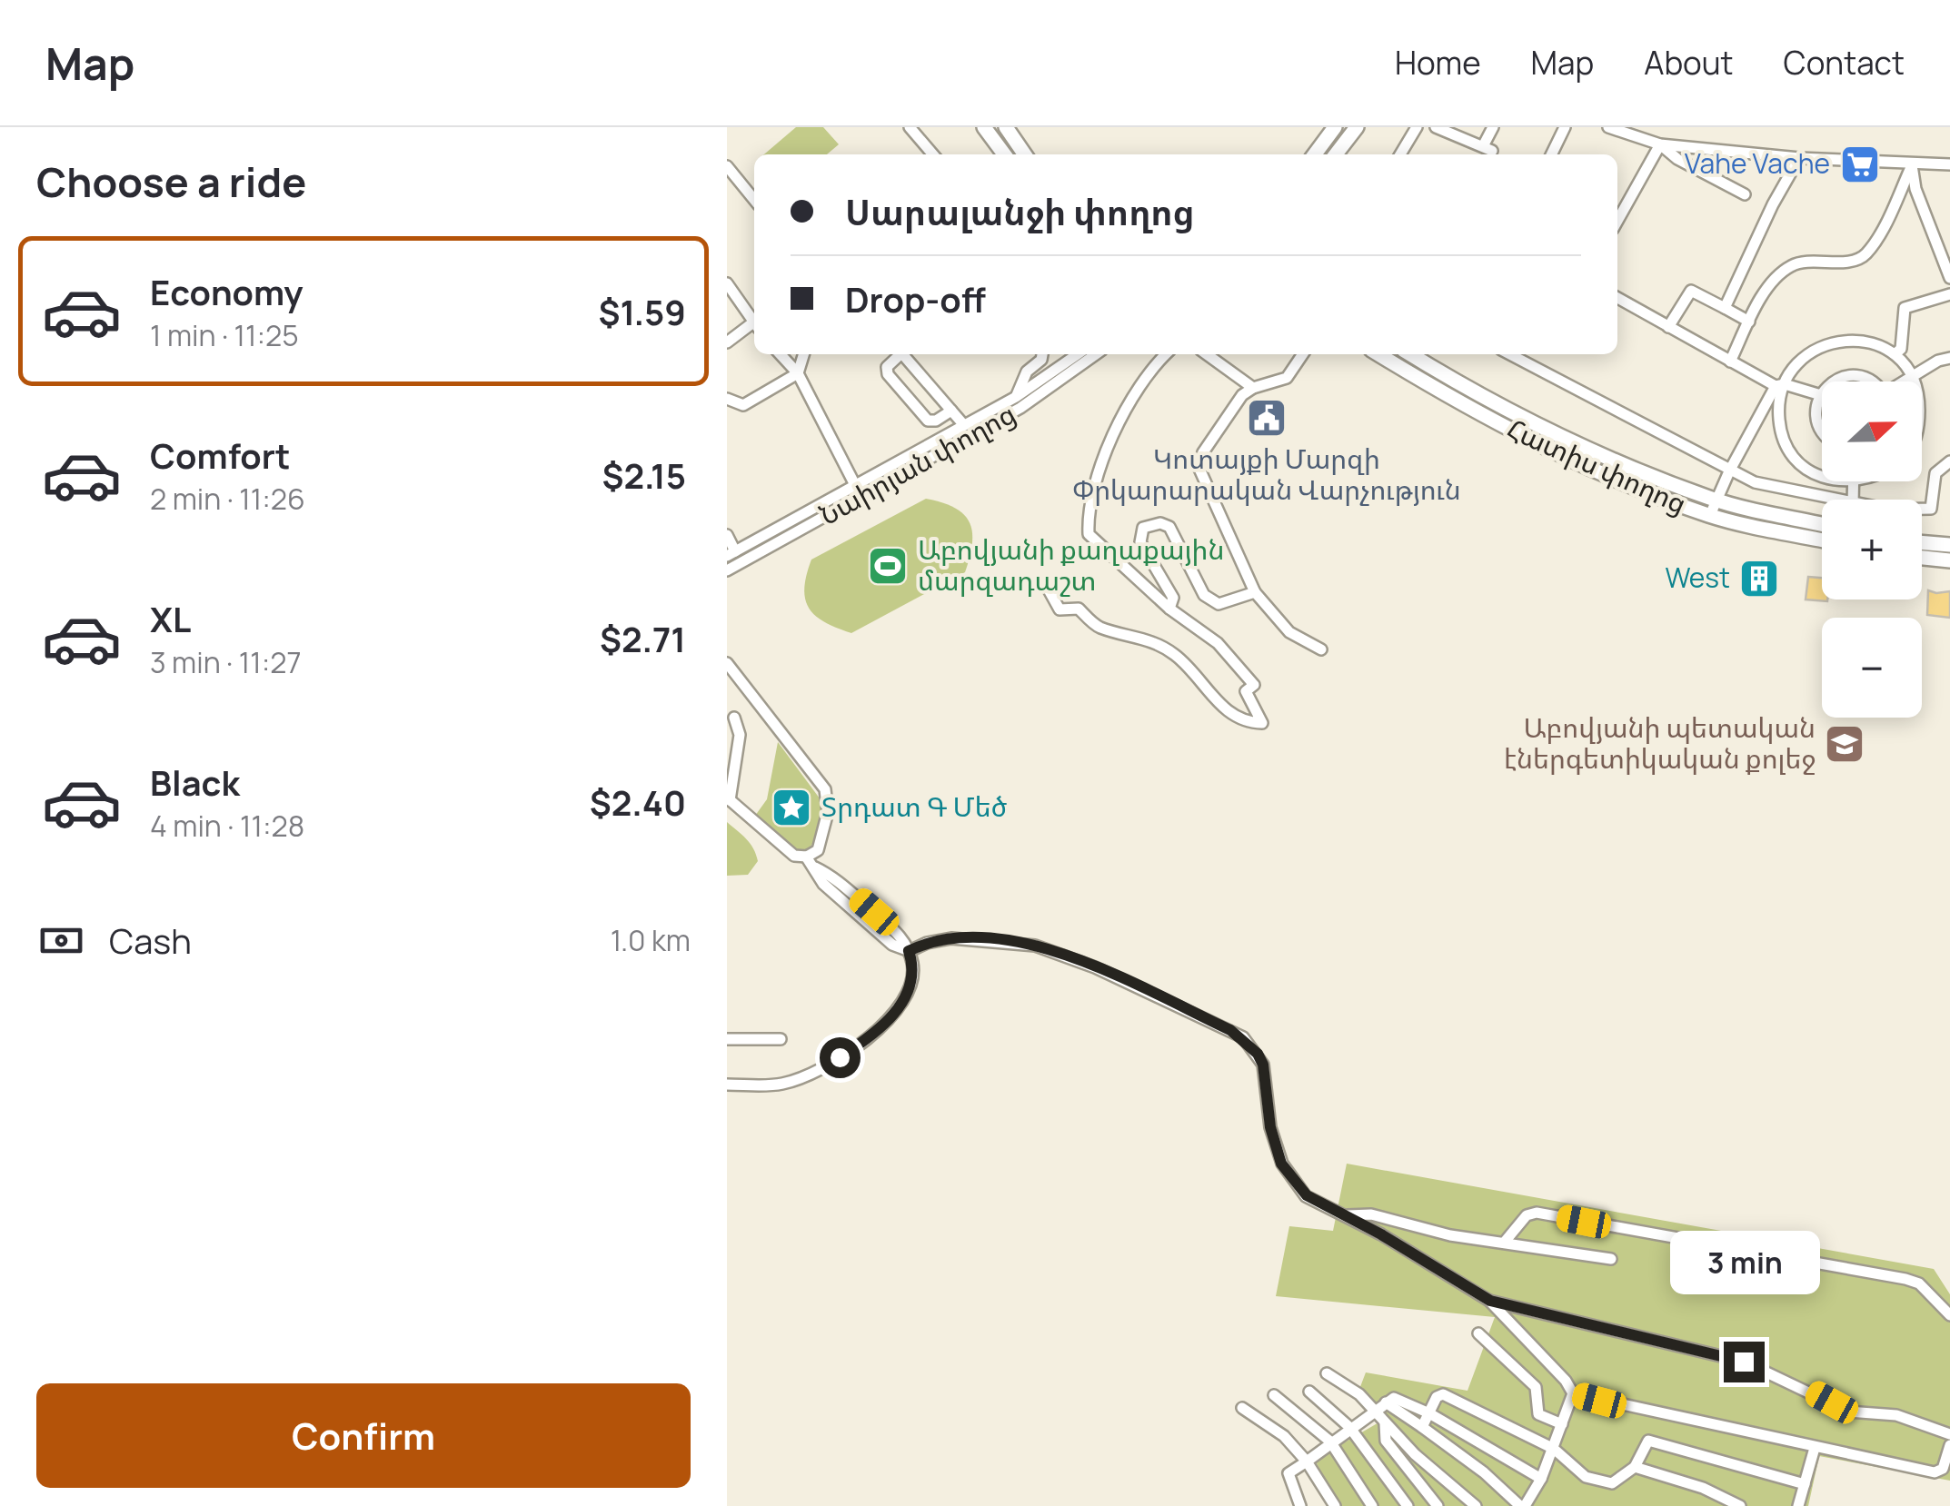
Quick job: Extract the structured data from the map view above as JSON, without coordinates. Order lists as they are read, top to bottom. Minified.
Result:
{"streets":{"main road":["Հատիս փողոց"],"street":["Նաիրյան փողոց"]},"places":{"supermarket":["Vahe Vache"],"public building":["Կոտայքի Մարզի Փրկարարական Վարչություն"],"sports":["Աբովյանի քաղաքային մարզադաշտ"],"building":["West"],"school or university":["Աբովյանի պետական էներգետիկական քոլեջ"],"place":["Տրդատ Գ Մեծ"]},"north":"right","page":{"header":"Map","nav":["Home","Map","About","Contact"],"heading":"Choose a ride","banner":["Սարալանջի փողոց","Drop-off"],"list":[{"name":"Economy","note":"1 min · 11:25","value":"$1.59"},{"name":"Comfort","note":"2 min · 11:26","value":"$2.15"},{"name":"XL","note":"3 min · 11:27","value":"$2.71"},{"name":"Black","note":"4 min · 11:28","value":"$2.40"}],"map_buttons":["+","−"],"pay":["Cash","1.0 km"],"bubble":"3 min","buttons":"Confirm"}}
